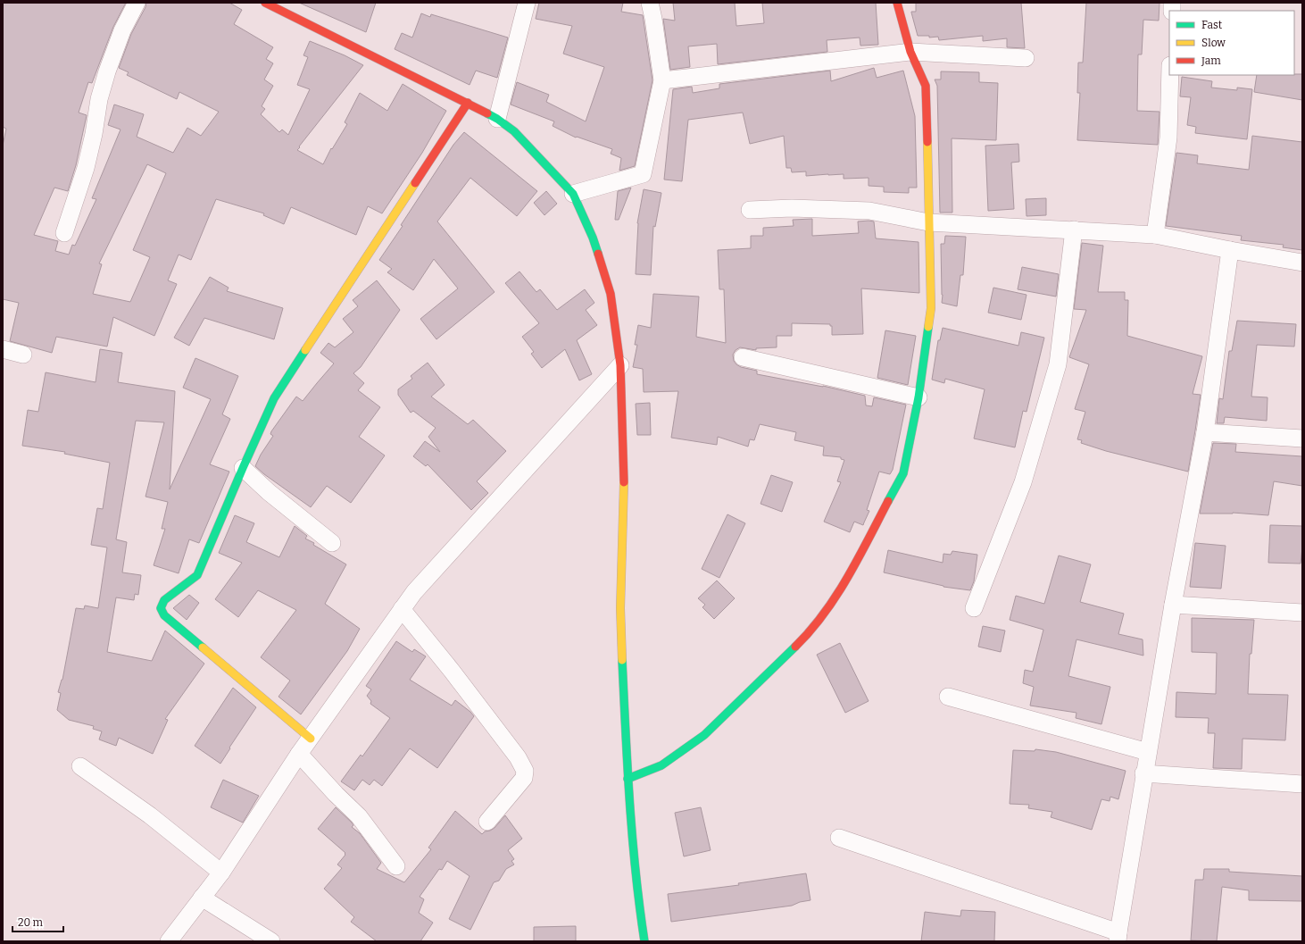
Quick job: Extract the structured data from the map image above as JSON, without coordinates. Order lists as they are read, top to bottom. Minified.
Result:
{"legend":["Fast","Slow","Jam"],"scale_bar":"20 m"}
